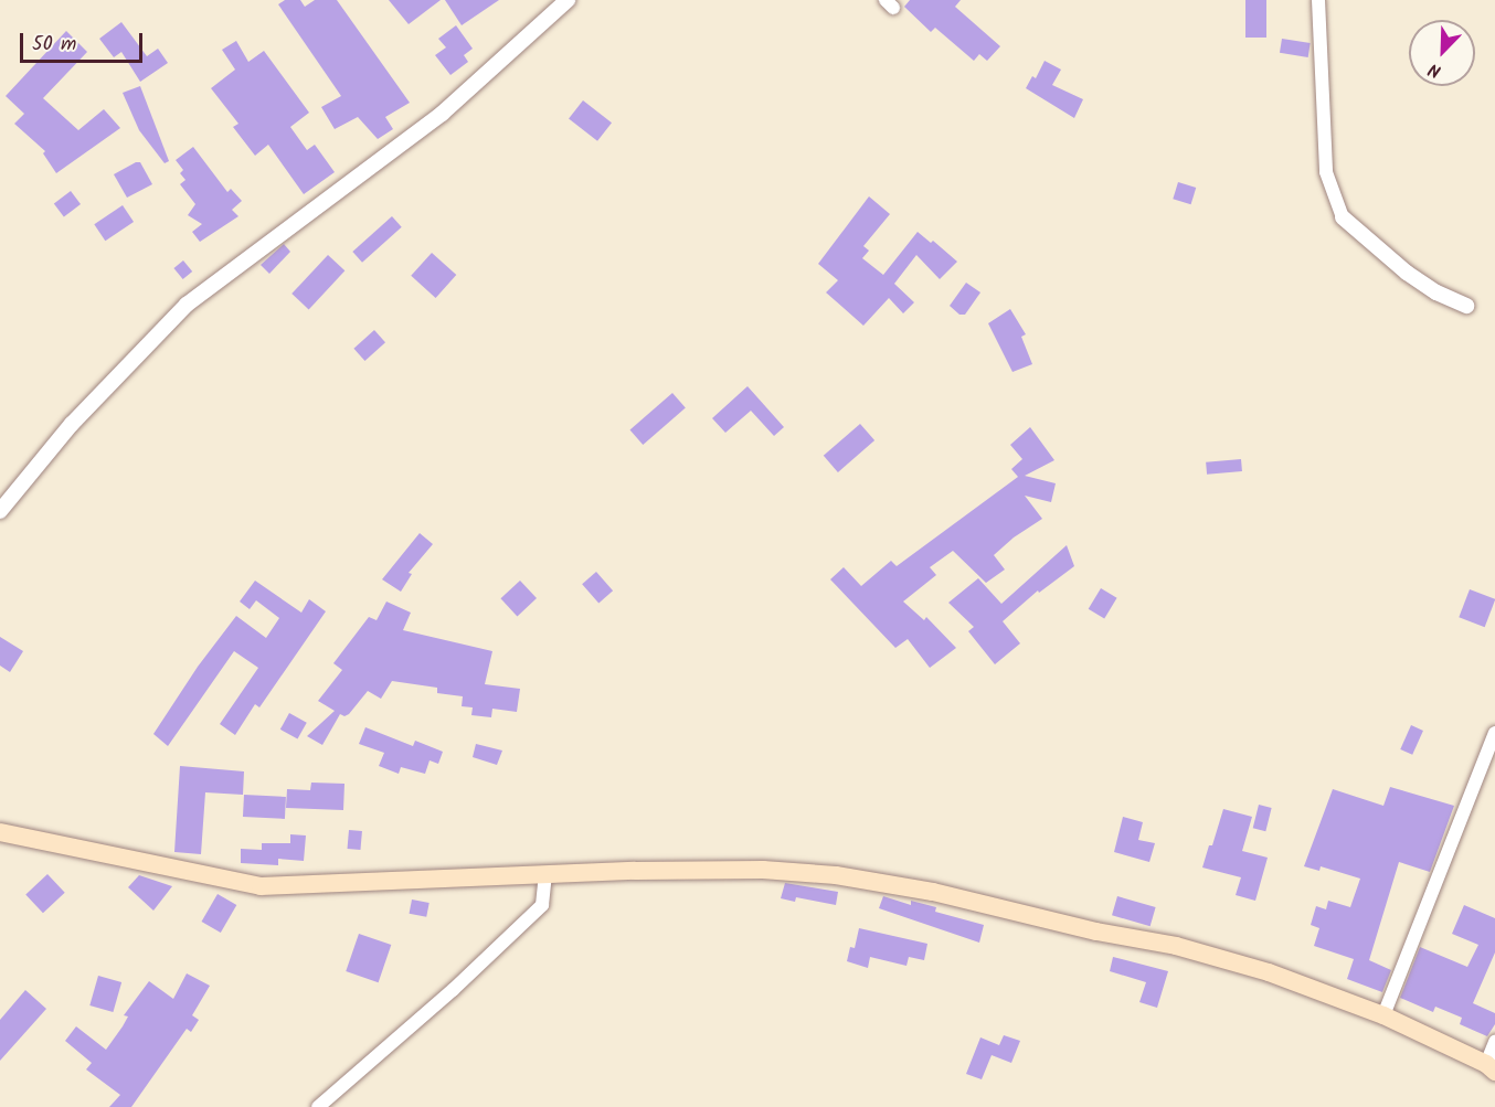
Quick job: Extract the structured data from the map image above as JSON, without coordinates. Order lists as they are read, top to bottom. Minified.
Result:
{"scale_bar":"50 m","north":"bottom left"}
